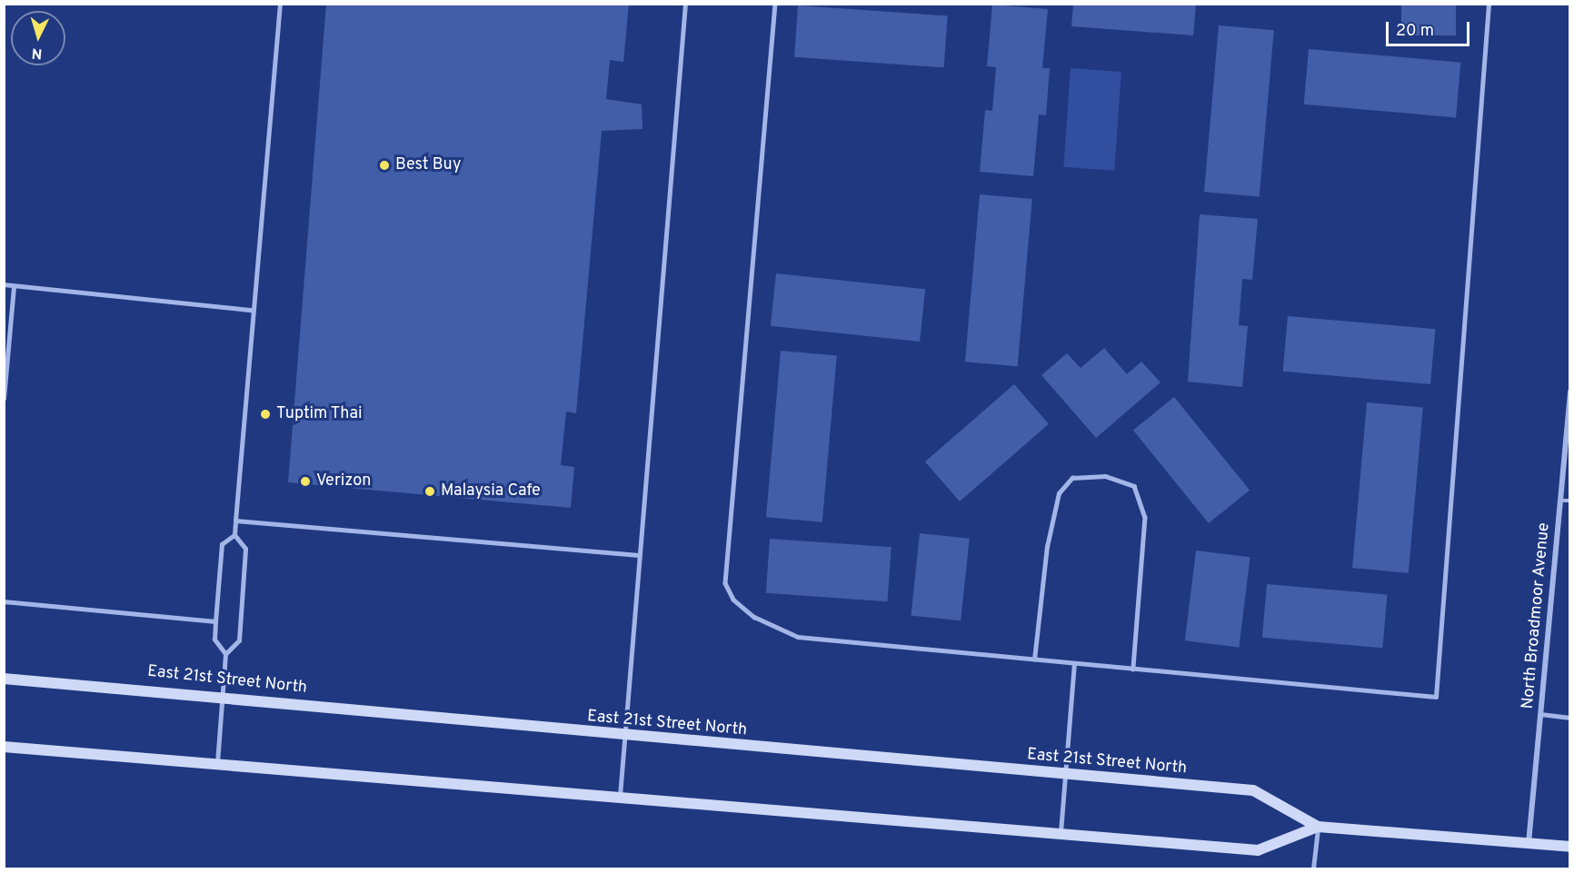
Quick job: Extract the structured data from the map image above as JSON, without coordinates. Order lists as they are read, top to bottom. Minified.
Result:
{"streets":{"main road":["East 21st Street North"],"street":["North Broadmoor Avenue"]},"crossings":[["North Broadmoor Avenue","East 21st Street North"]],"places":["Best Buy","Tuptim Thai","Verizon","Malaysia Cafe"],"scale_bar":"20 m","north":"bottom"}
